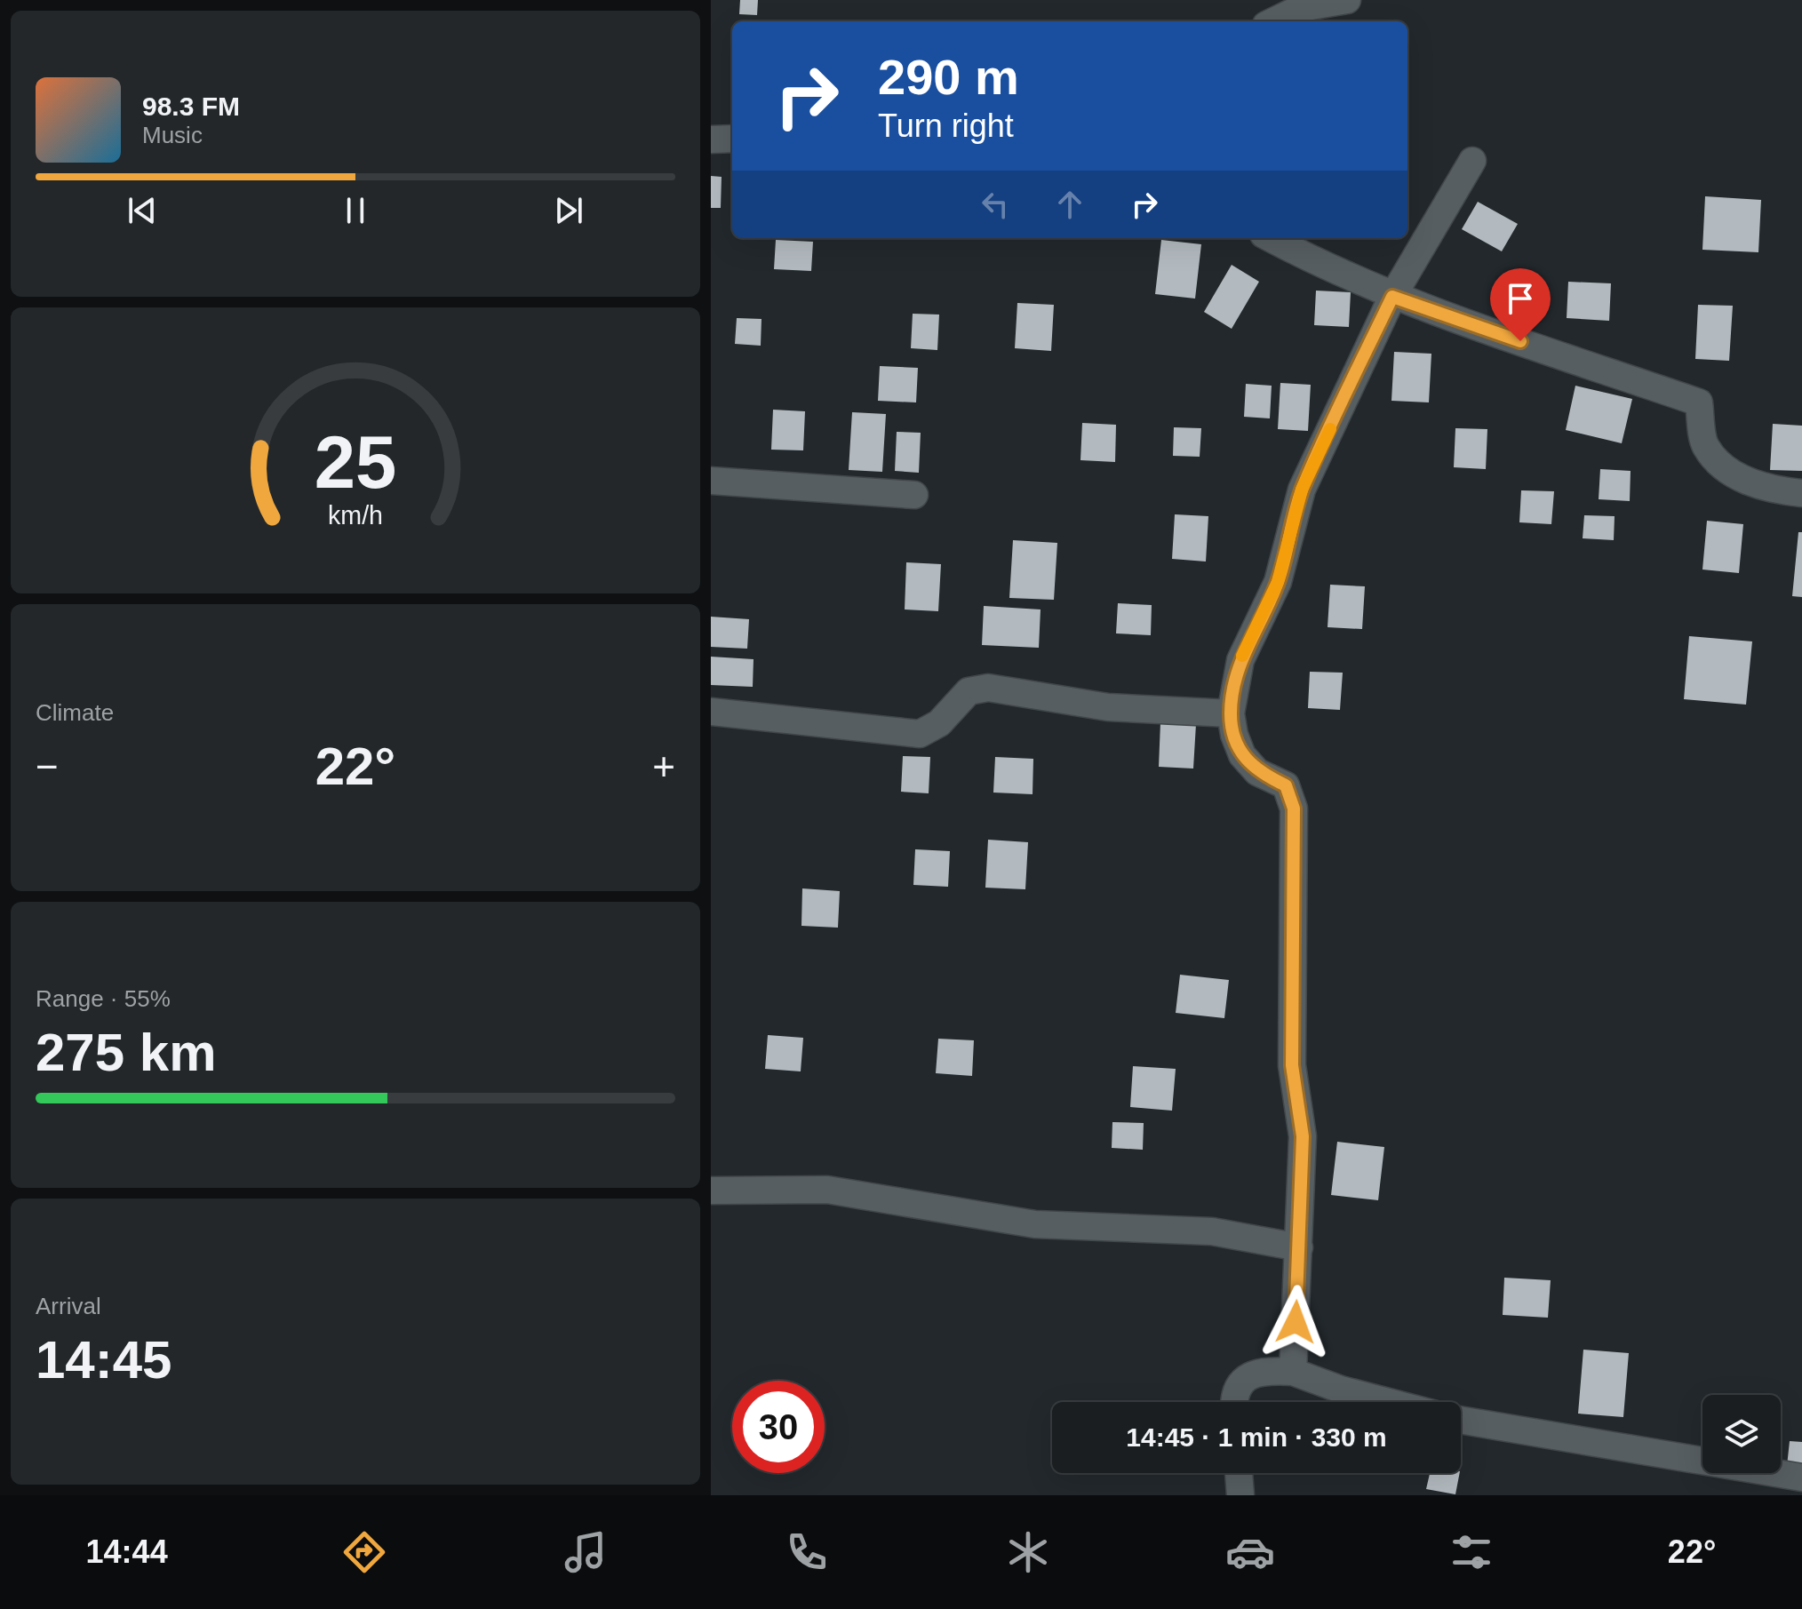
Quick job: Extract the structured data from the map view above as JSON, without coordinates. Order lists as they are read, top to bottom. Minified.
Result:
{"page":{"turn":["290 m","Turn right"],"song":["98.3 FM","Music"],"tile":["Climate",["Range · 55%","275 km"],["Arrival","14:45"]],"heat":["−","22°","+"],"limit":"30","trip":"14:45 · 1 min · 330 m","tabs":["14:44","22°"],"gauge":["25","km/h"]}}
